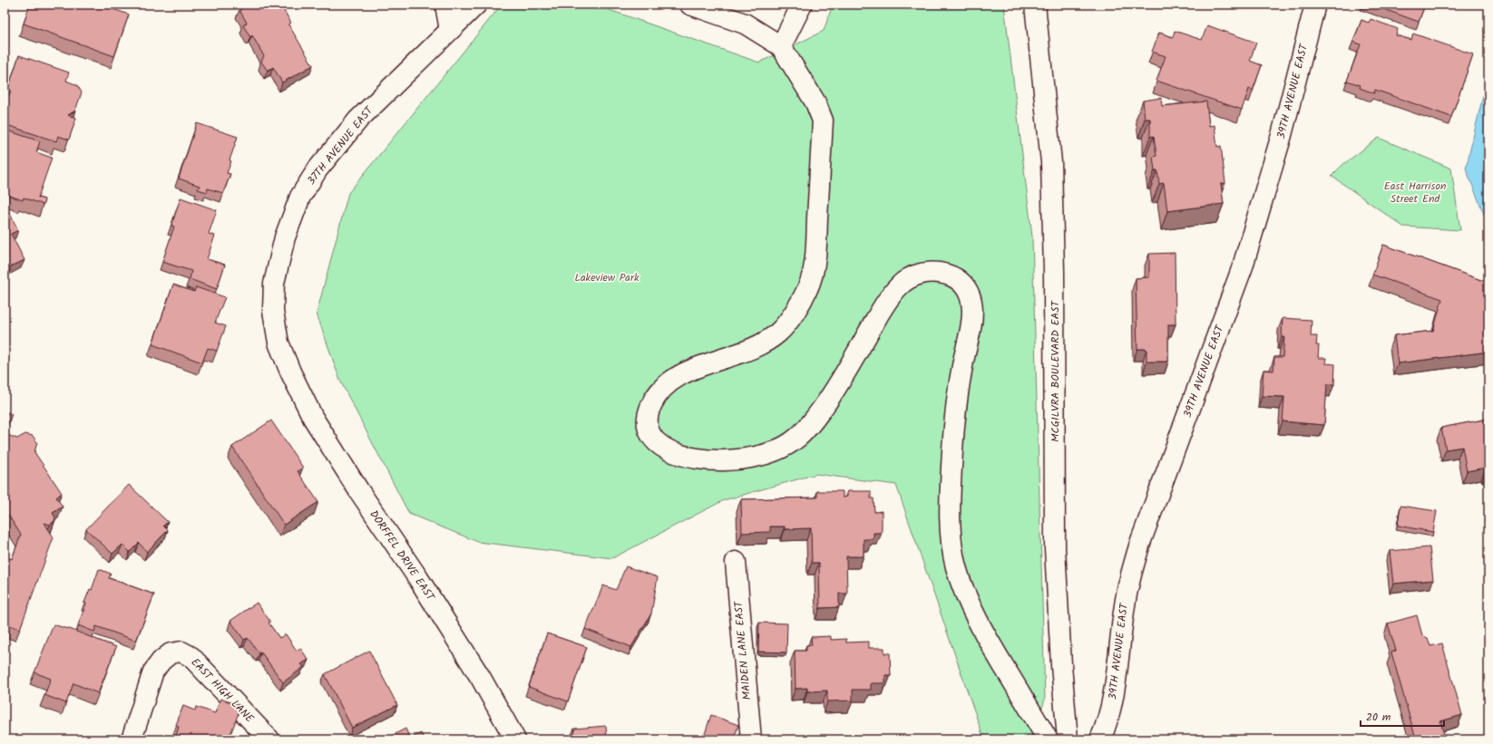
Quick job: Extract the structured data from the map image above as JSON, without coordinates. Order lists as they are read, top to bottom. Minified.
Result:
{"streets":{"street":["39TH AVENUE EAST","37TH AVENUE EAST","MCGILVRA BOULEVARD EAST","DORFFEL DRIVE EAST","MAIDEN LANE EAST","EAST HIGH LANE"]},"crossings":[["37TH AVENUE EAST","DORFFEL DRIVE EAST"]],"parks":["East Harrison Street End","Lakeview Park"],"scale_bar":"20 m"}
